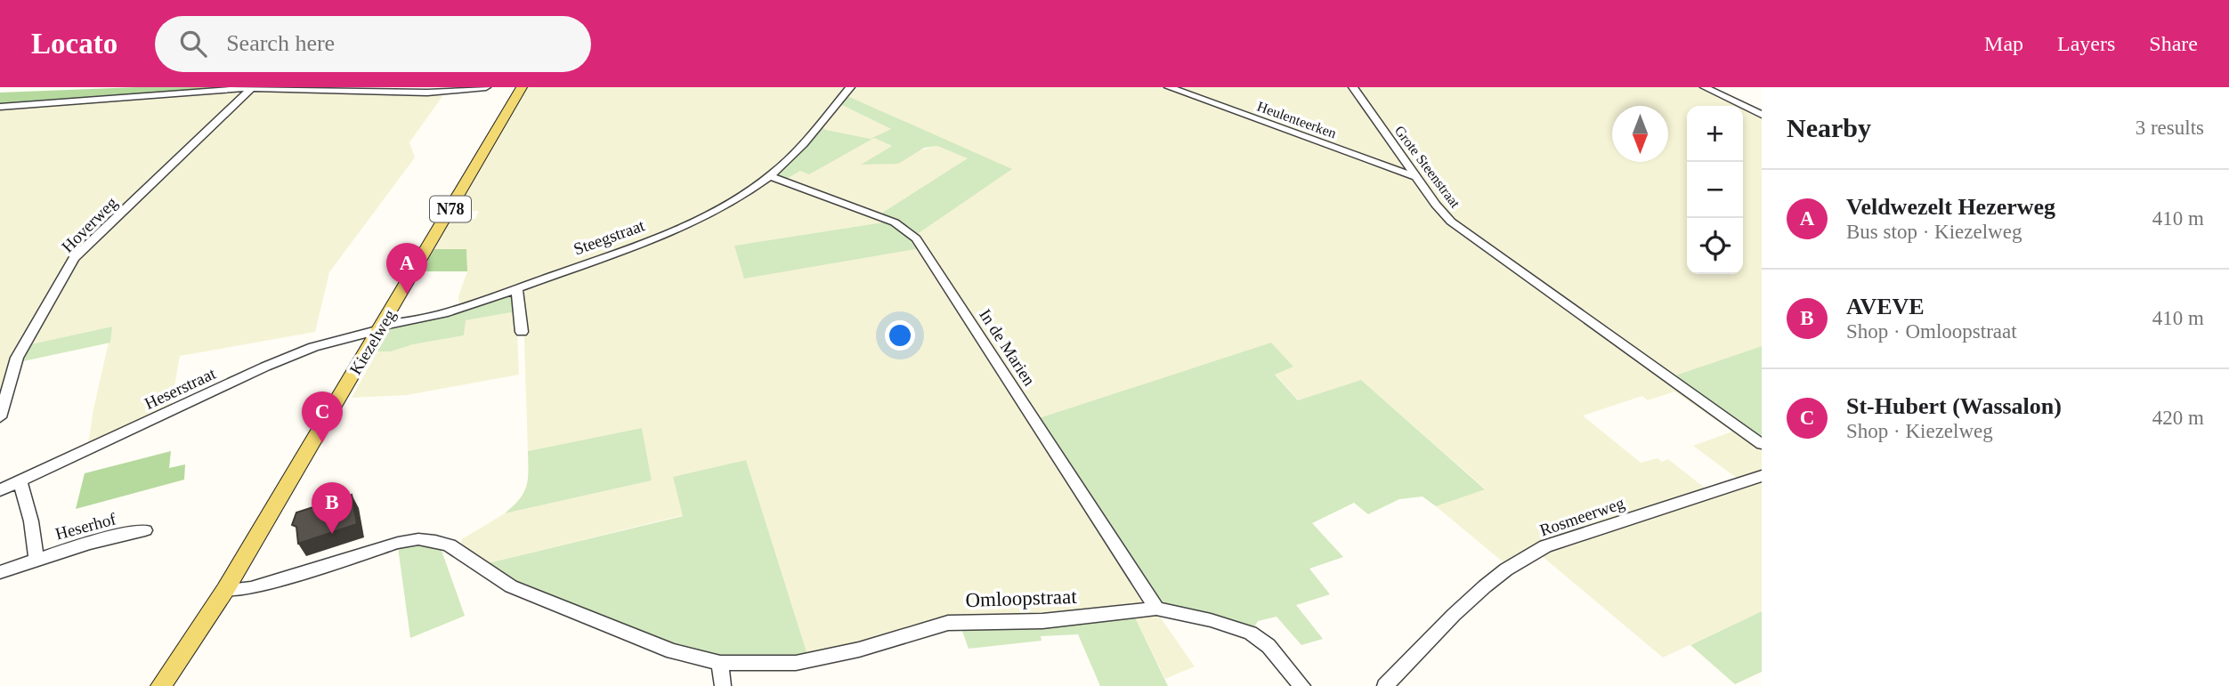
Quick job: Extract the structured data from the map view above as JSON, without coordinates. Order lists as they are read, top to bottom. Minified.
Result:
{"streets":{"main road":["N78","Kiezelweg"],"street":["Heulenteerken","Grote Steenstraat","Hoverweg","Steegstraat","In de Marien","Heserstraat","Rosmeerweg","Heserhof","Omloopstraat"]},"crossings":[["Heulenteerken","Grote Steenstraat"],["Steegstraat","Kiezelweg"],["Steegstraat","In de Marien"],["Steegstraat","Heserstraat"],["Kiezelweg","Heserstraat"],["Kiezelweg","Omloopstraat"],["In de Marien","Omloopstraat"],["Heserstraat","Heserhof"]],"north":"bottom","page":{"header":"Locato","search":"Search here","nav":["Map","Layers","Share"],"heading":["Nearby","3 results"],"map_buttons":["+","−"],"list":[{"mark":"A","name":"Veldwezelt Hezerweg","note":"Bus stop · Kiezelweg","value":"410 m"},{"mark":"B","name":"AVEVE","note":"Shop · Omloopstraat","value":"410 m"},{"mark":"C","name":"St-Hubert (Wassalon)","note":"Shop · Kiezelweg","value":"420 m"}],"pins":["A","C","B"]}}
